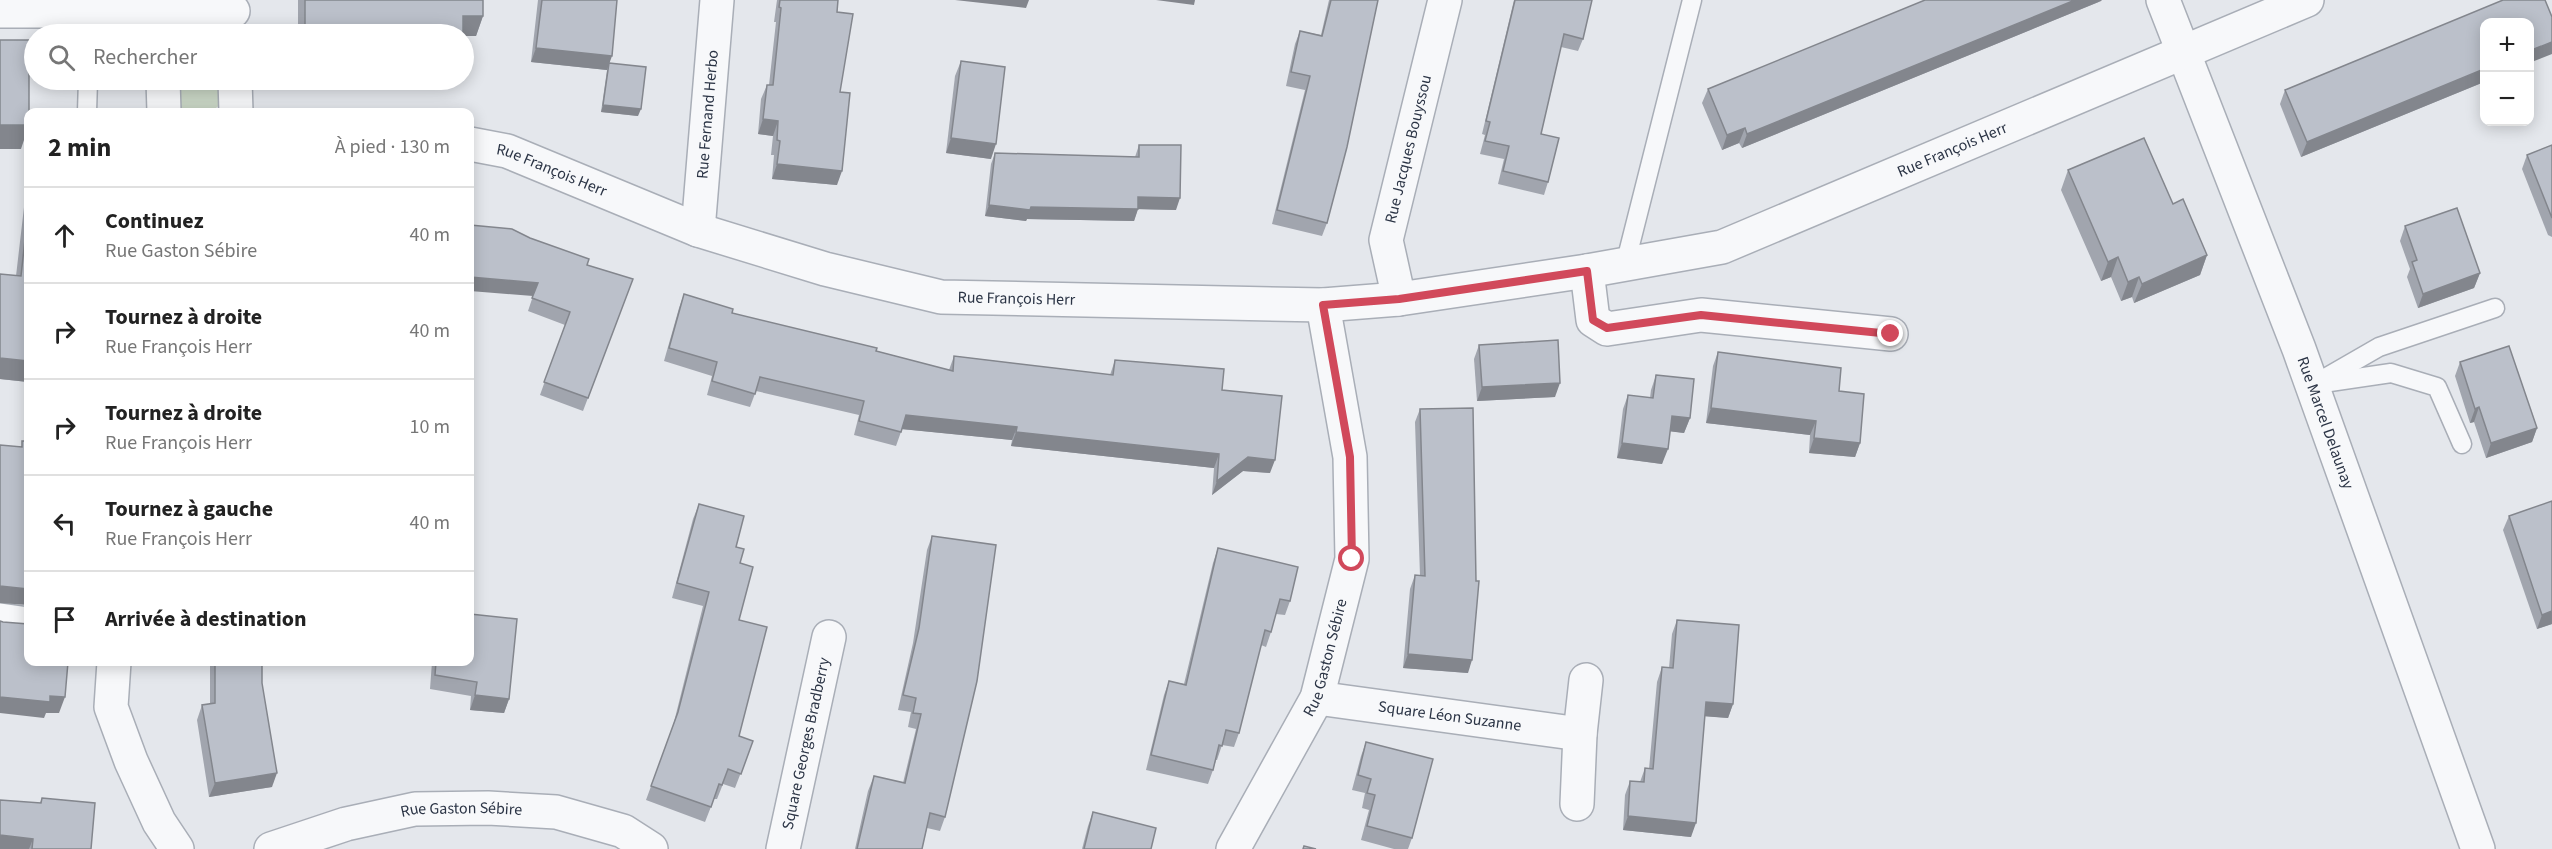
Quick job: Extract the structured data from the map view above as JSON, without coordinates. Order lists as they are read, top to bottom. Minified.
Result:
{"streets":{"street":["Rue Fernand Herbo","Rue Jacques Bouyssou","Rue François Herr","Rue Marcel Delaunay","Rue Gaston Sébire","Square Léon Suzanne","Square Georges Bradberry"]},"crossings":[["Rue Fernand Herbo","Rue François Herr"],["Rue Jacques Bouyssou","Rue François Herr"],["Rue François Herr","Rue Marcel Delaunay"],["Rue François Herr","Rue Gaston Sébire"],["Rue Gaston Sébire","Square Léon Suzanne"]],"page":{"map_buttons":["+","−"],"search":"Rechercher","heading":["2 min","À pied · 130 m"],"list":[["Continuez","Rue Gaston Sébire","40 m"],["Tournez à droite","Rue François Herr","40 m"],["Tournez à droite","Rue François Herr","10 m"],["Tournez à gauche","Rue François Herr","40 m"],"Arrivée à destination"]}}
